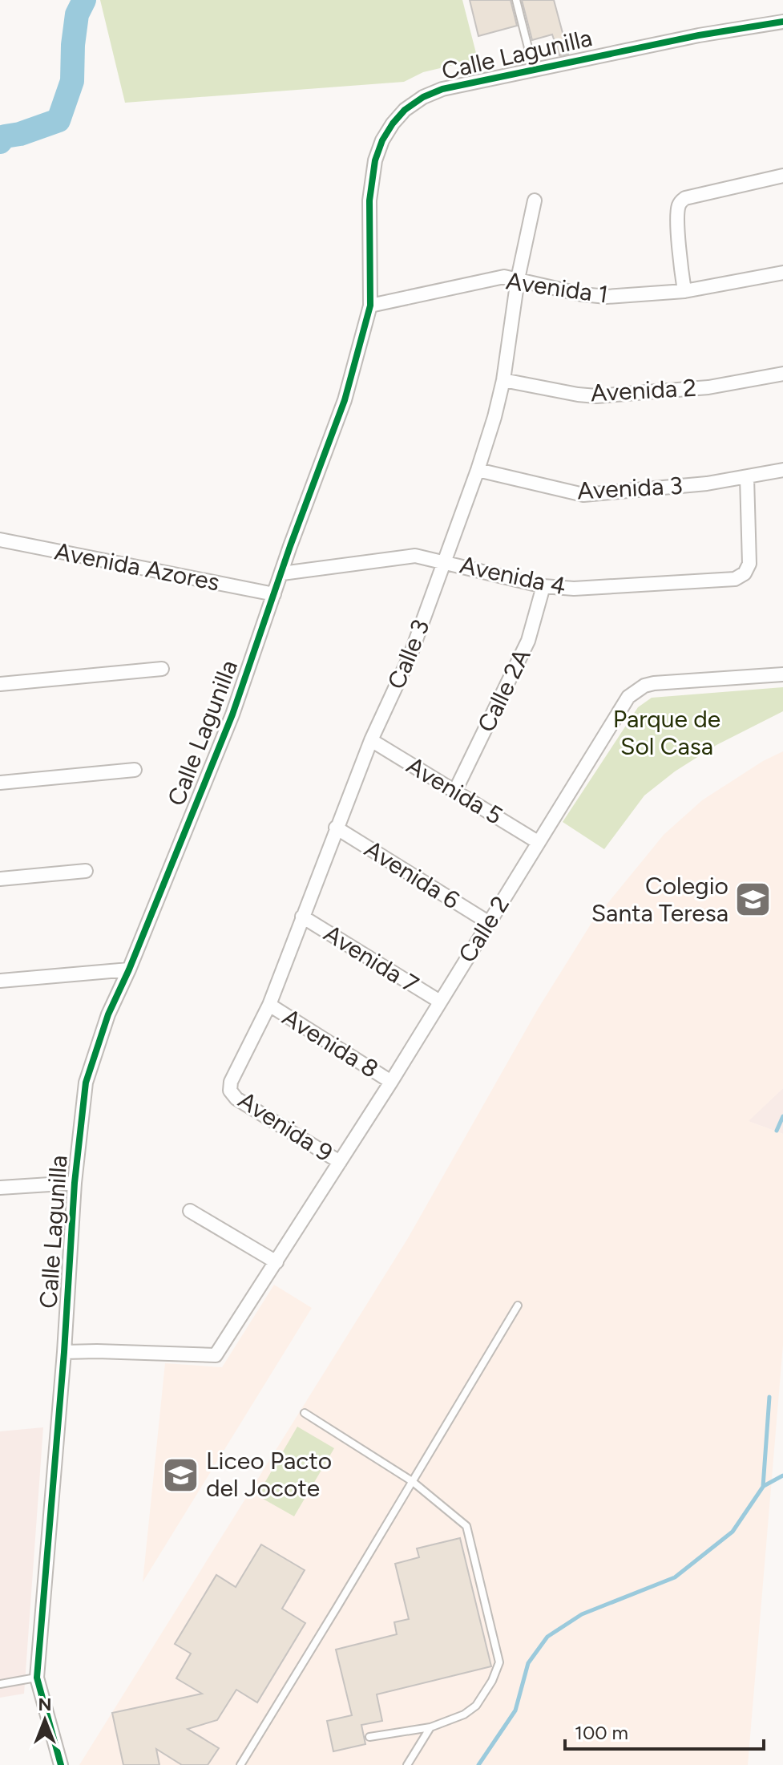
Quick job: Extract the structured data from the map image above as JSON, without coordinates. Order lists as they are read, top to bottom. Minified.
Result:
{"streets":{"street":["Calle Lagunilla","Avenida 1","Avenida 2","Avenida 3","Avenida Azores","Avenida 4","Calle 3","Calle 2A","Avenida 5","Avenida 6","Calle 2","Avenida 7","Avenida 8","Avenida 9"]},"crossings":[["Calle Lagunilla","Avenida 1"],["Calle Lagunilla","Avenida Azores"],["Calle Lagunilla","Avenida 4"],["Calle Lagunilla","Calle 2"],["Avenida 1","Calle 3"],["Avenida 2","Calle 3"],["Avenida 3","Avenida 4"],["Avenida 3","Calle 3"],["Avenida 4","Calle 3"],["Avenida 4","Calle 2A"],["Calle 3","Avenida 5"],["Calle 3","Avenida 6"],["Calle 3","Avenida 7"],["Calle 3","Avenida 8"],["Calle 3","Avenida 9"],["Calle 2A","Avenida 5"],["Avenida 5","Calle 2"],["Avenida 6","Calle 2"],["Calle 2","Avenida 7"],["Calle 2","Avenida 8"],["Calle 2","Avenida 9"]],"parks":["Parque de Sol Casa"],"places":{"school or university":["Colegio Santa Teresa","Liceo Pacto del Jocote"]},"scale_bar":"100 m","north":"top"}
